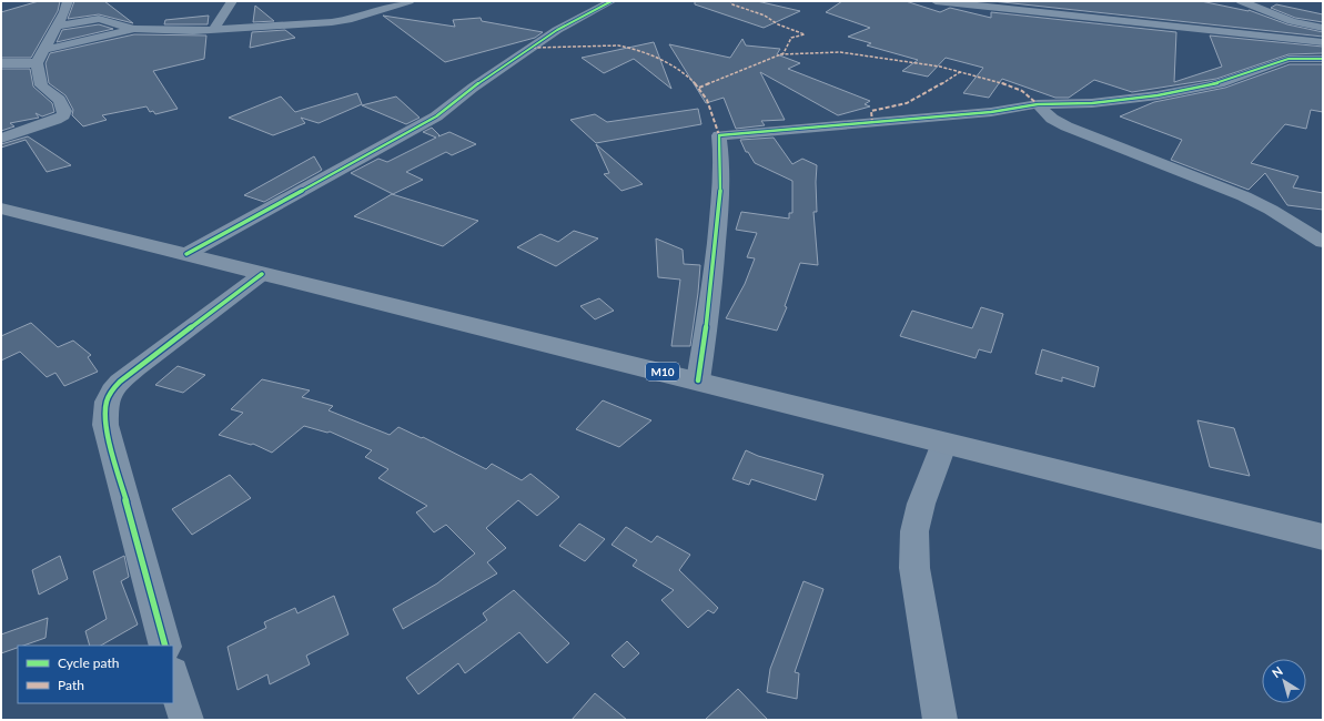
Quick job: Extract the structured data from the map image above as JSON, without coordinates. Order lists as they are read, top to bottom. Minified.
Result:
{"streets":{"highway":["M10"]},"legend":["Cycle path","Path"],"north":"top left"}
